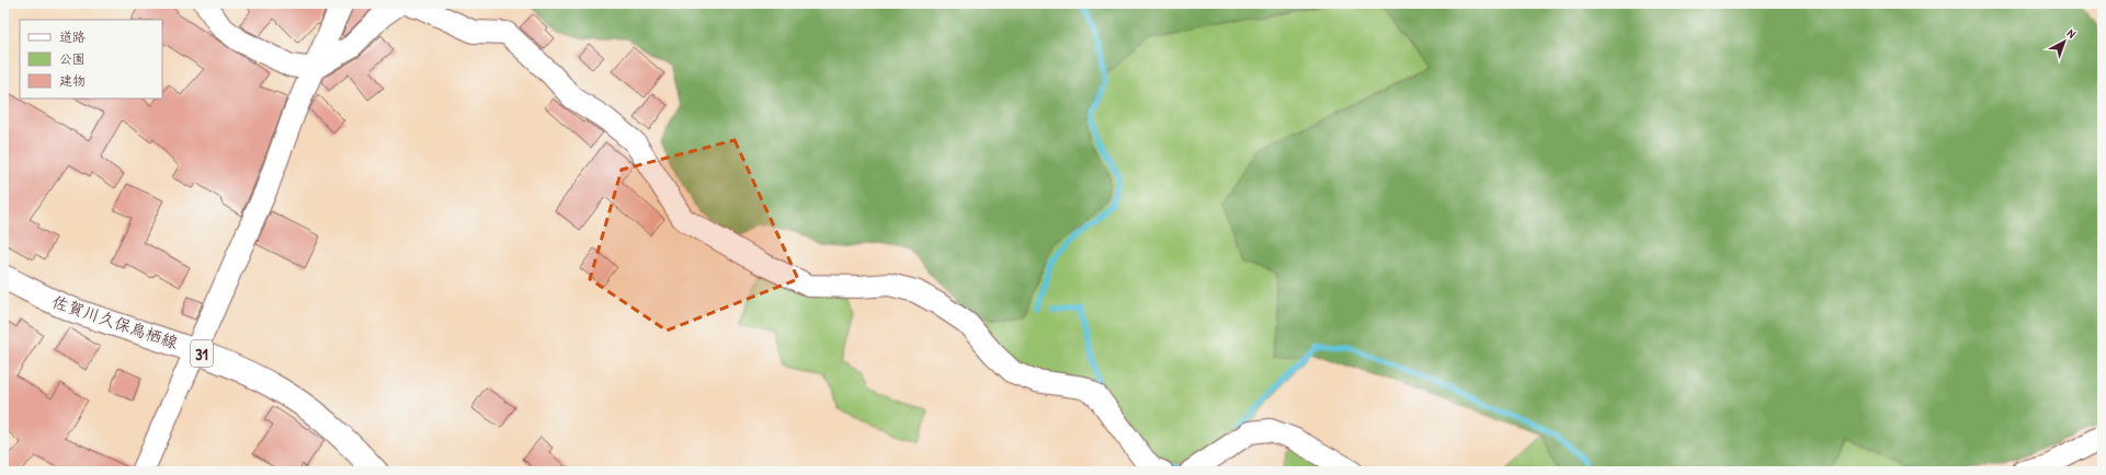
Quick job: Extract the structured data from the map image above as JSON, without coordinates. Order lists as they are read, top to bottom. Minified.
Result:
{"streets":{"main road":["佐賀川久保鳥栖線","31"]},"legend":["道路","公園","建物"],"north":"top right"}
